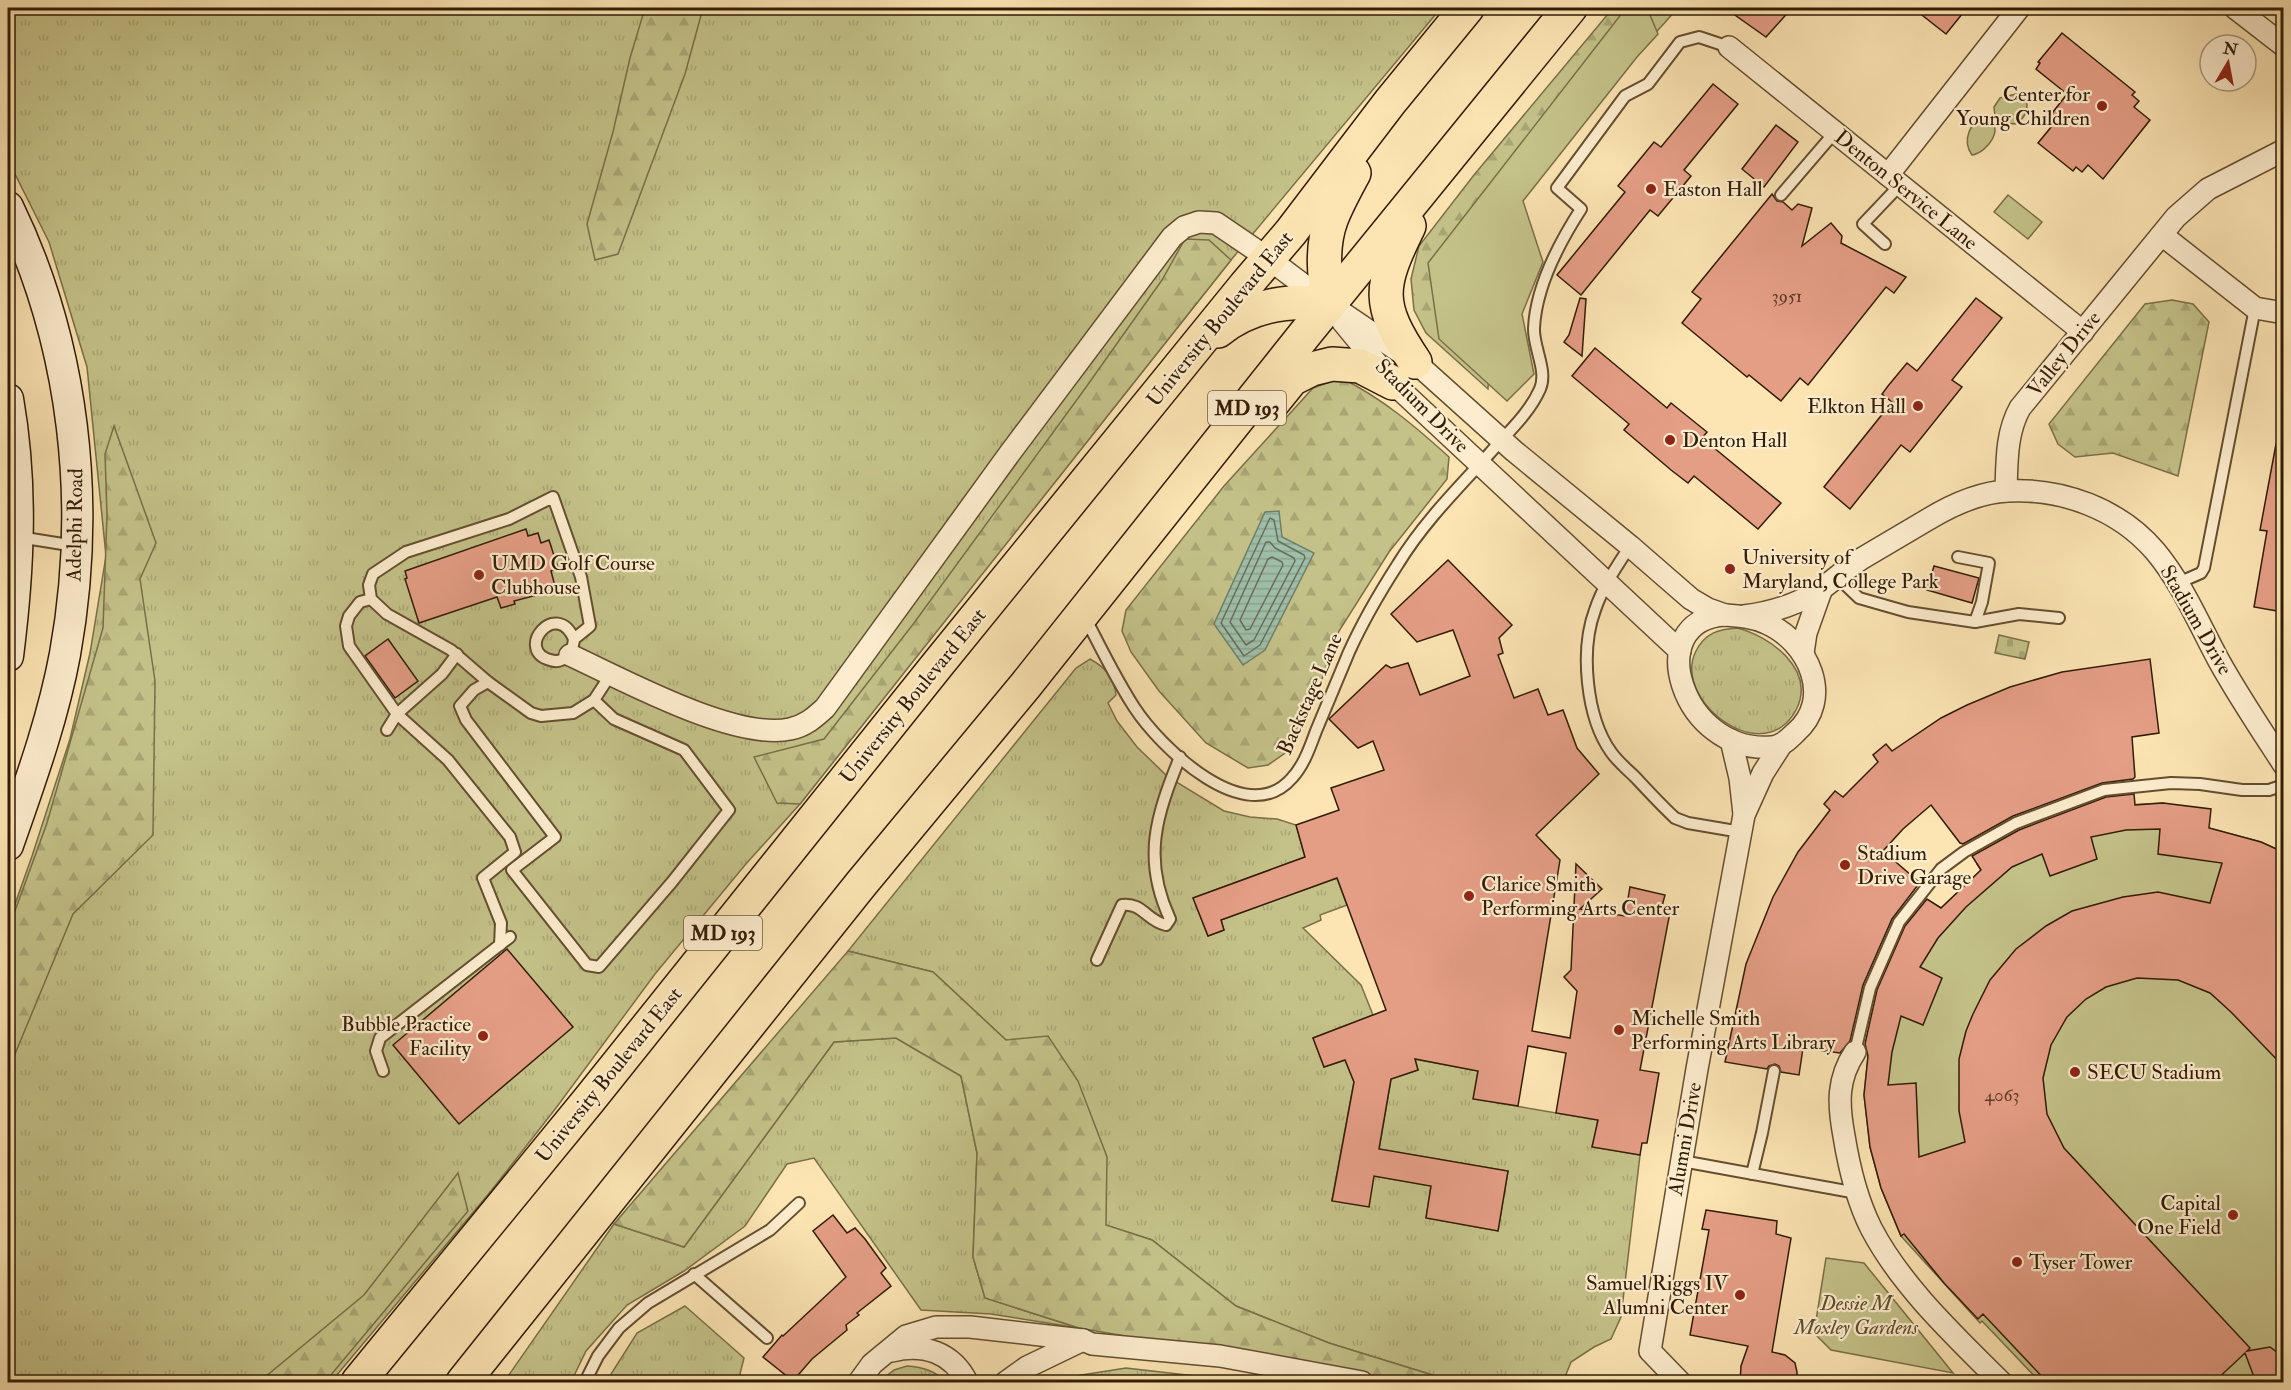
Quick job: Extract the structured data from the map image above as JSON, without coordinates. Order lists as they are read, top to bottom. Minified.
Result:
{"streets":{"main road":["University Boulevard East","MD 193","Adelphi Road"],"street":["Denton Service Lane","Valley Drive","Stadium Drive","Alumni Drive"],"lane":["Backstage Lane"]},"crossings":[["Denton Service Lane","Valley Drive"],["Denton Service Lane","Backstage Lane"],["Valley Drive","Stadium Drive"],["Stadium Drive","MD 193"],["Stadium Drive","Backstage Lane"],["MD 193","Backstage Lane"]],"parks":["Dessie M Moxley Gardens"],"places":["Center for Young Children","Easton Hall","Elkton Hall","Denton Hall","University of Maryland, College Park","UMD Golf Course Clubhouse","Stadium Drive Garage","Clarice Smith Performing Arts Center","Michelle Smith Performing Arts Library","Bubble Practice Facility","SECU Stadium","Capital One Field","Tyser Tower","Samuel Riggs IV Alumni Center"],"house_numbers":["3951","4063"],"north":"top"}
